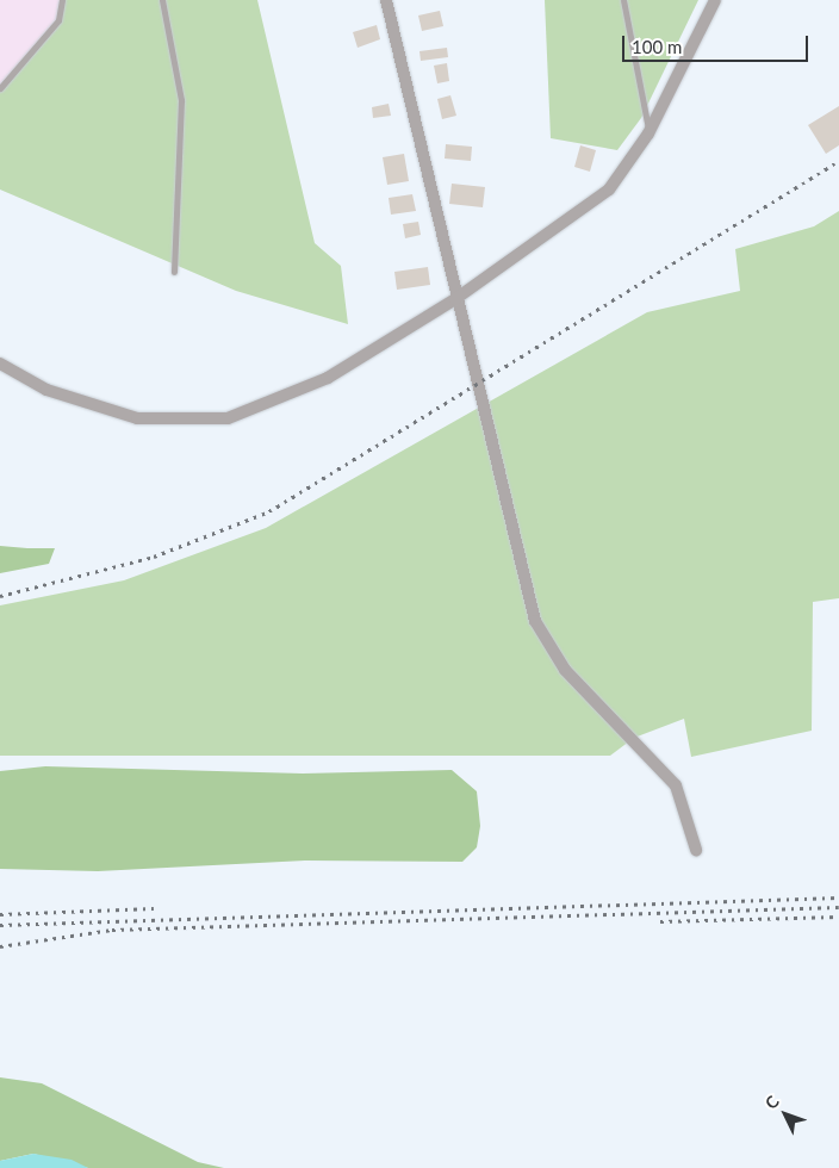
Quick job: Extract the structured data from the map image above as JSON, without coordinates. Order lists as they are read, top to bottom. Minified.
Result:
{"scale_bar":"100 m","north":"top left"}
